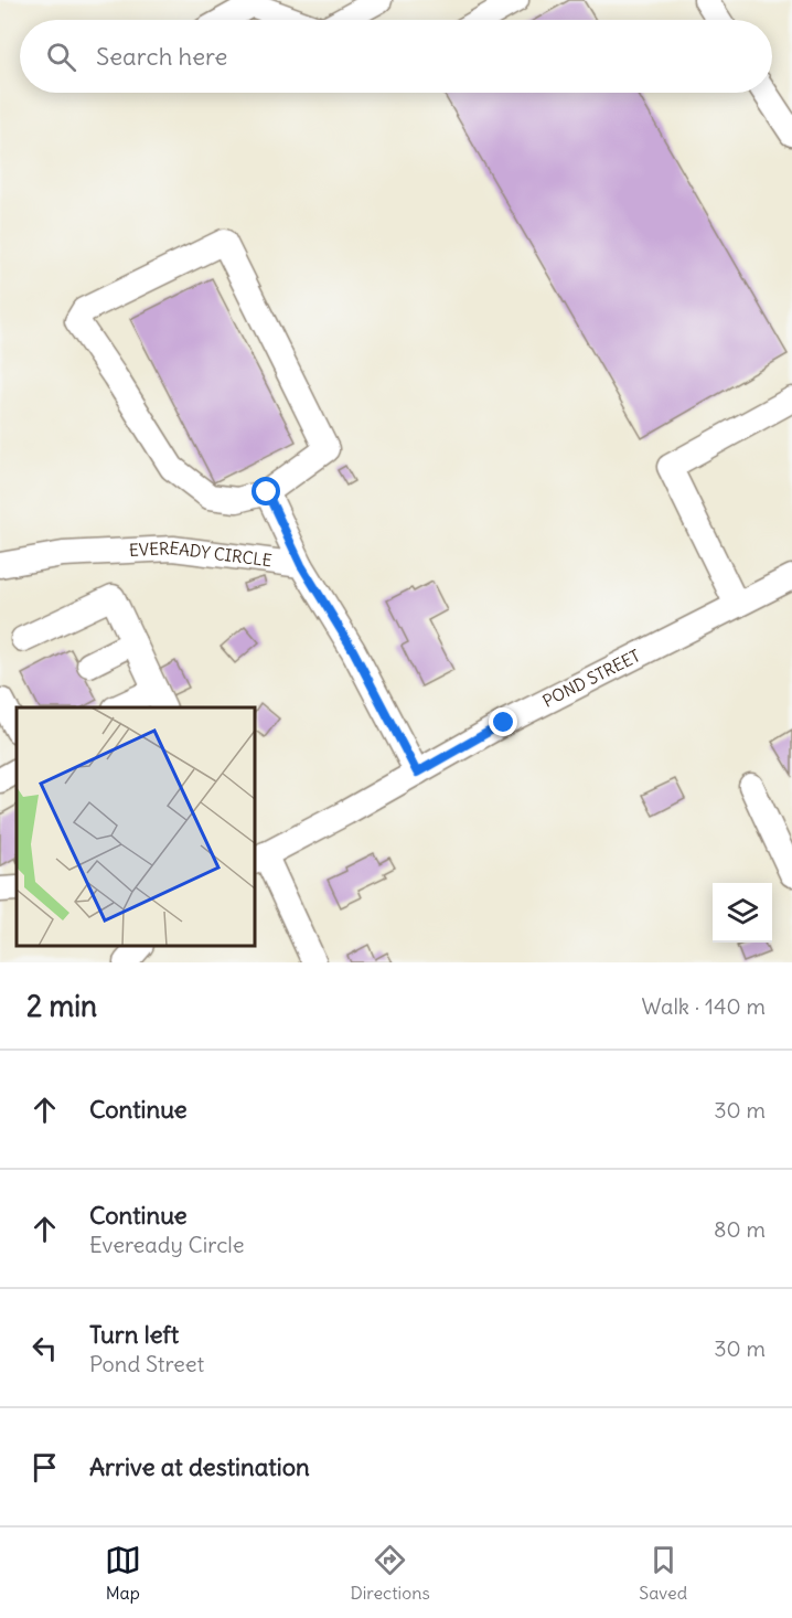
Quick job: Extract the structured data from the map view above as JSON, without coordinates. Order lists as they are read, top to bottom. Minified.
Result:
{"streets":{"street":["EVEREADY CIRCLE","POND STREET"]},"page":{"search":"Search here","heading":["2 min","Walk · 140 m"],"list":[["Continue","30 m"],["Continue","Eveready Circle","80 m"],["Turn left","Pond Street","30 m"],"Arrive at destination"],"nav":["Map","Directions","Saved"]}}
